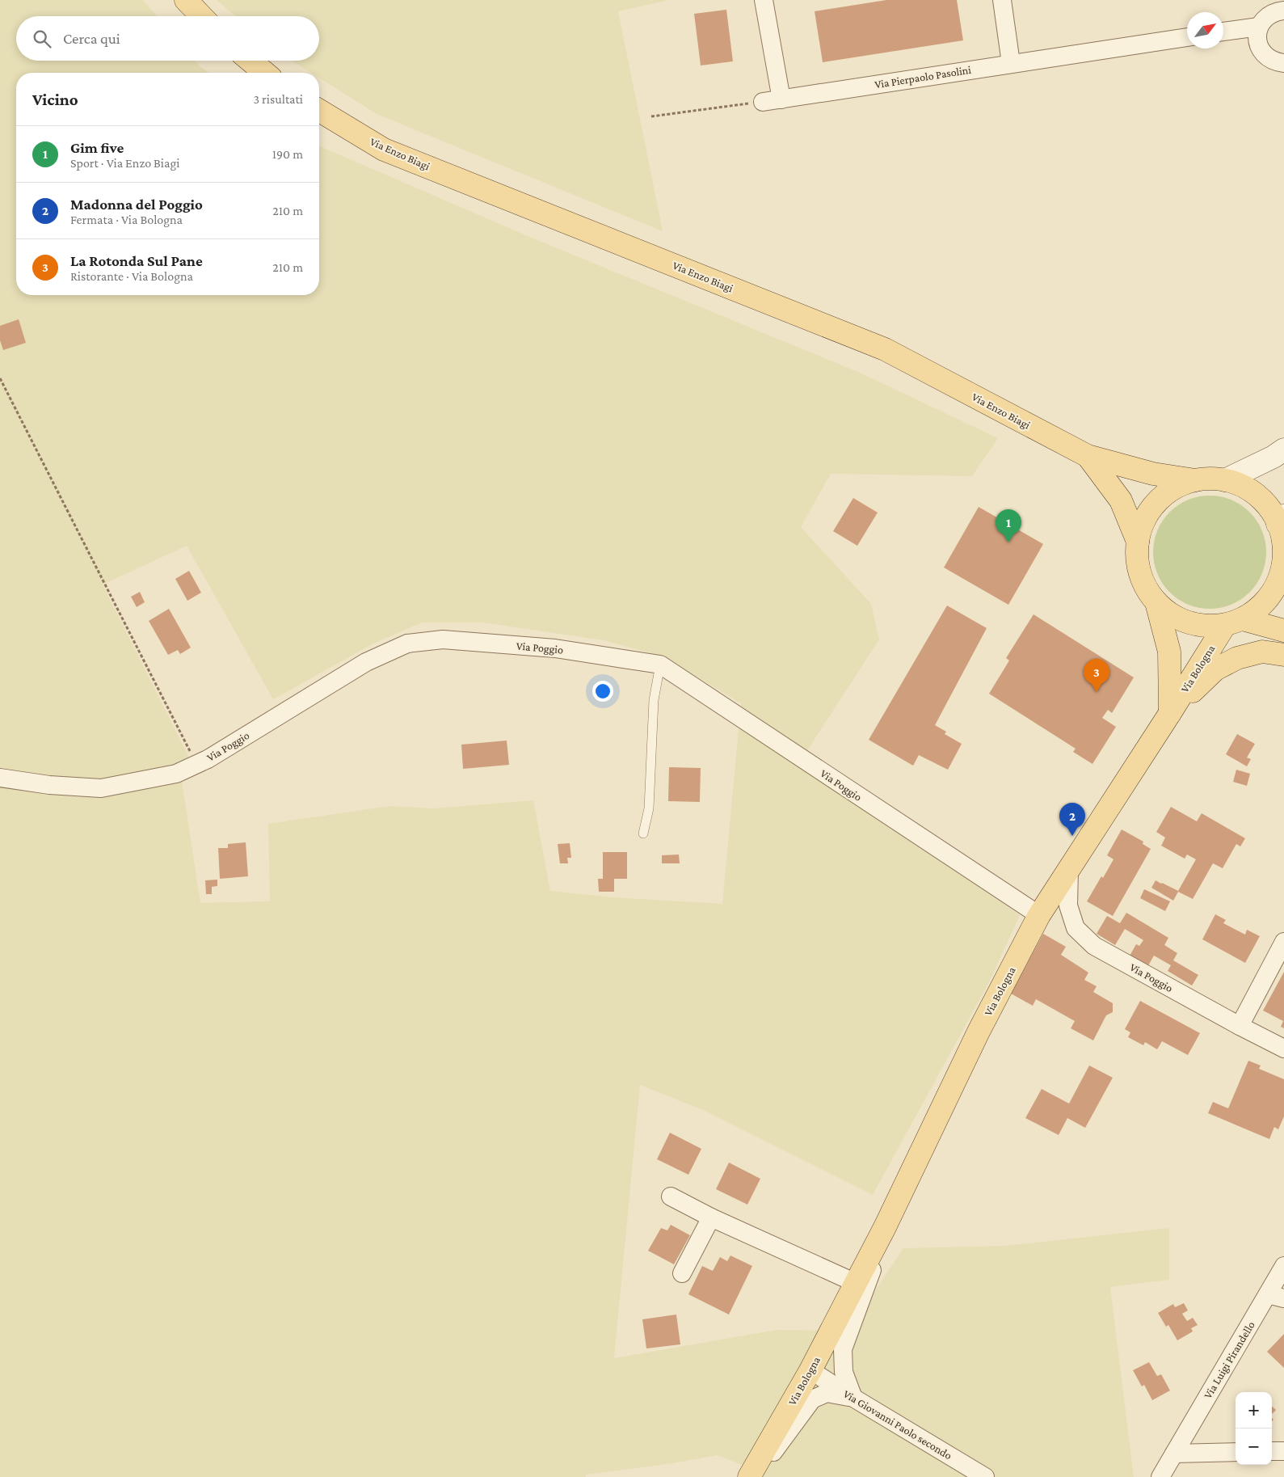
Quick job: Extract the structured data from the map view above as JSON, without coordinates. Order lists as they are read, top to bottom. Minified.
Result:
{"streets":{"main road":["Via Enzo Biagi","Via Bologna"],"street":["Via Pierpaolo Pasolini","Via Poggio","Via Luigi Pirandello","Via Giovanni Paolo secondo"]},"crossings":[["Via Enzo Biagi","Via Bologna"],["Via Poggio","Via Bologna"],["Via Bologna","Via Giovanni Paolo secondo"]],"north":"top right","page":{"search":"Cerca qui","heading":["Vicino","3 risultati"],"list":[{"mark":"1","name":"Gim five","note":"Sport · Via Enzo Biagi","value":"190 m"},{"mark":"2","name":"Madonna del Poggio","note":"Fermata · Via Bologna","value":"210 m"},{"mark":"3","name":"La Rotonda Sul Pane","note":"Ristorante · Via Bologna","value":"210 m"}],"pins":["1","3","2"],"map_buttons":["+","−"]}}
